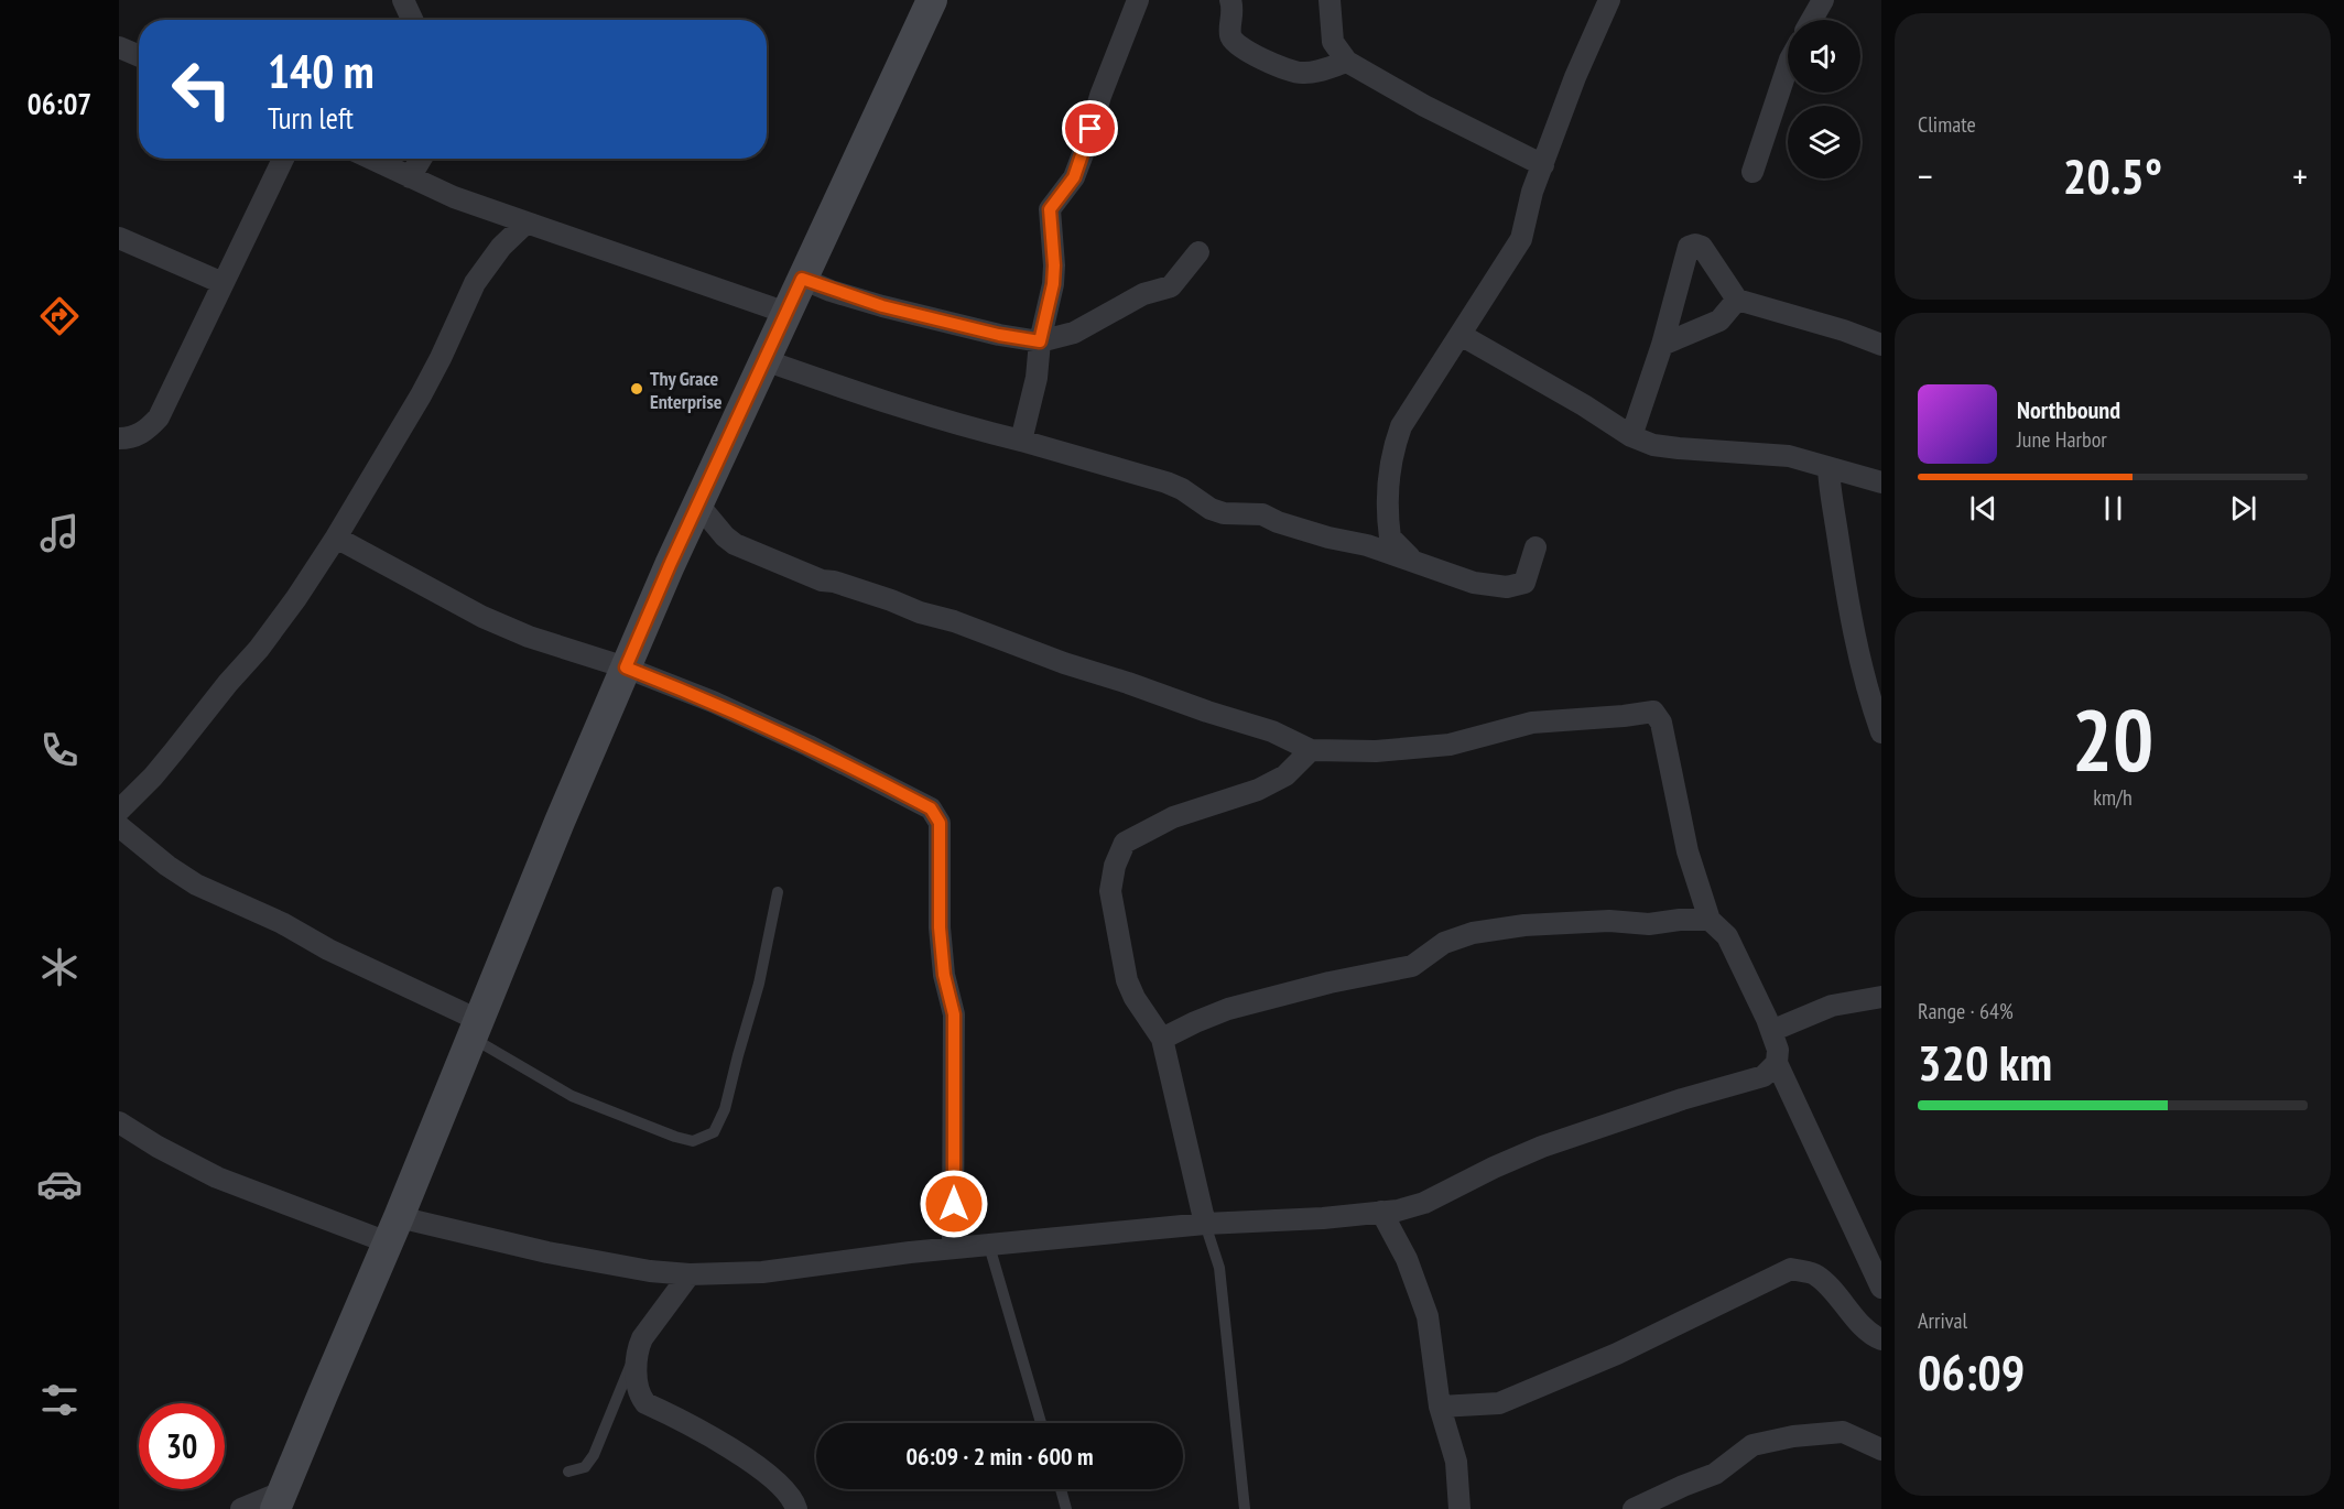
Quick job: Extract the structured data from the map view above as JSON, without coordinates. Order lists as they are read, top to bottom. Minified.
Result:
{"places":["Thy Grace Enterprise"],"page":{"tabs":"06:07","tile":["Climate",["20","km/h"],["Range · 64%","320 km"],["Arrival","06:09"]],"turn":["140 m","Turn left"],"heat":["−","20.5°","+"],"song":["Northbound","June Harbor"],"limit":"30","trip":"06:09 · 2 min · 600 m"}}
